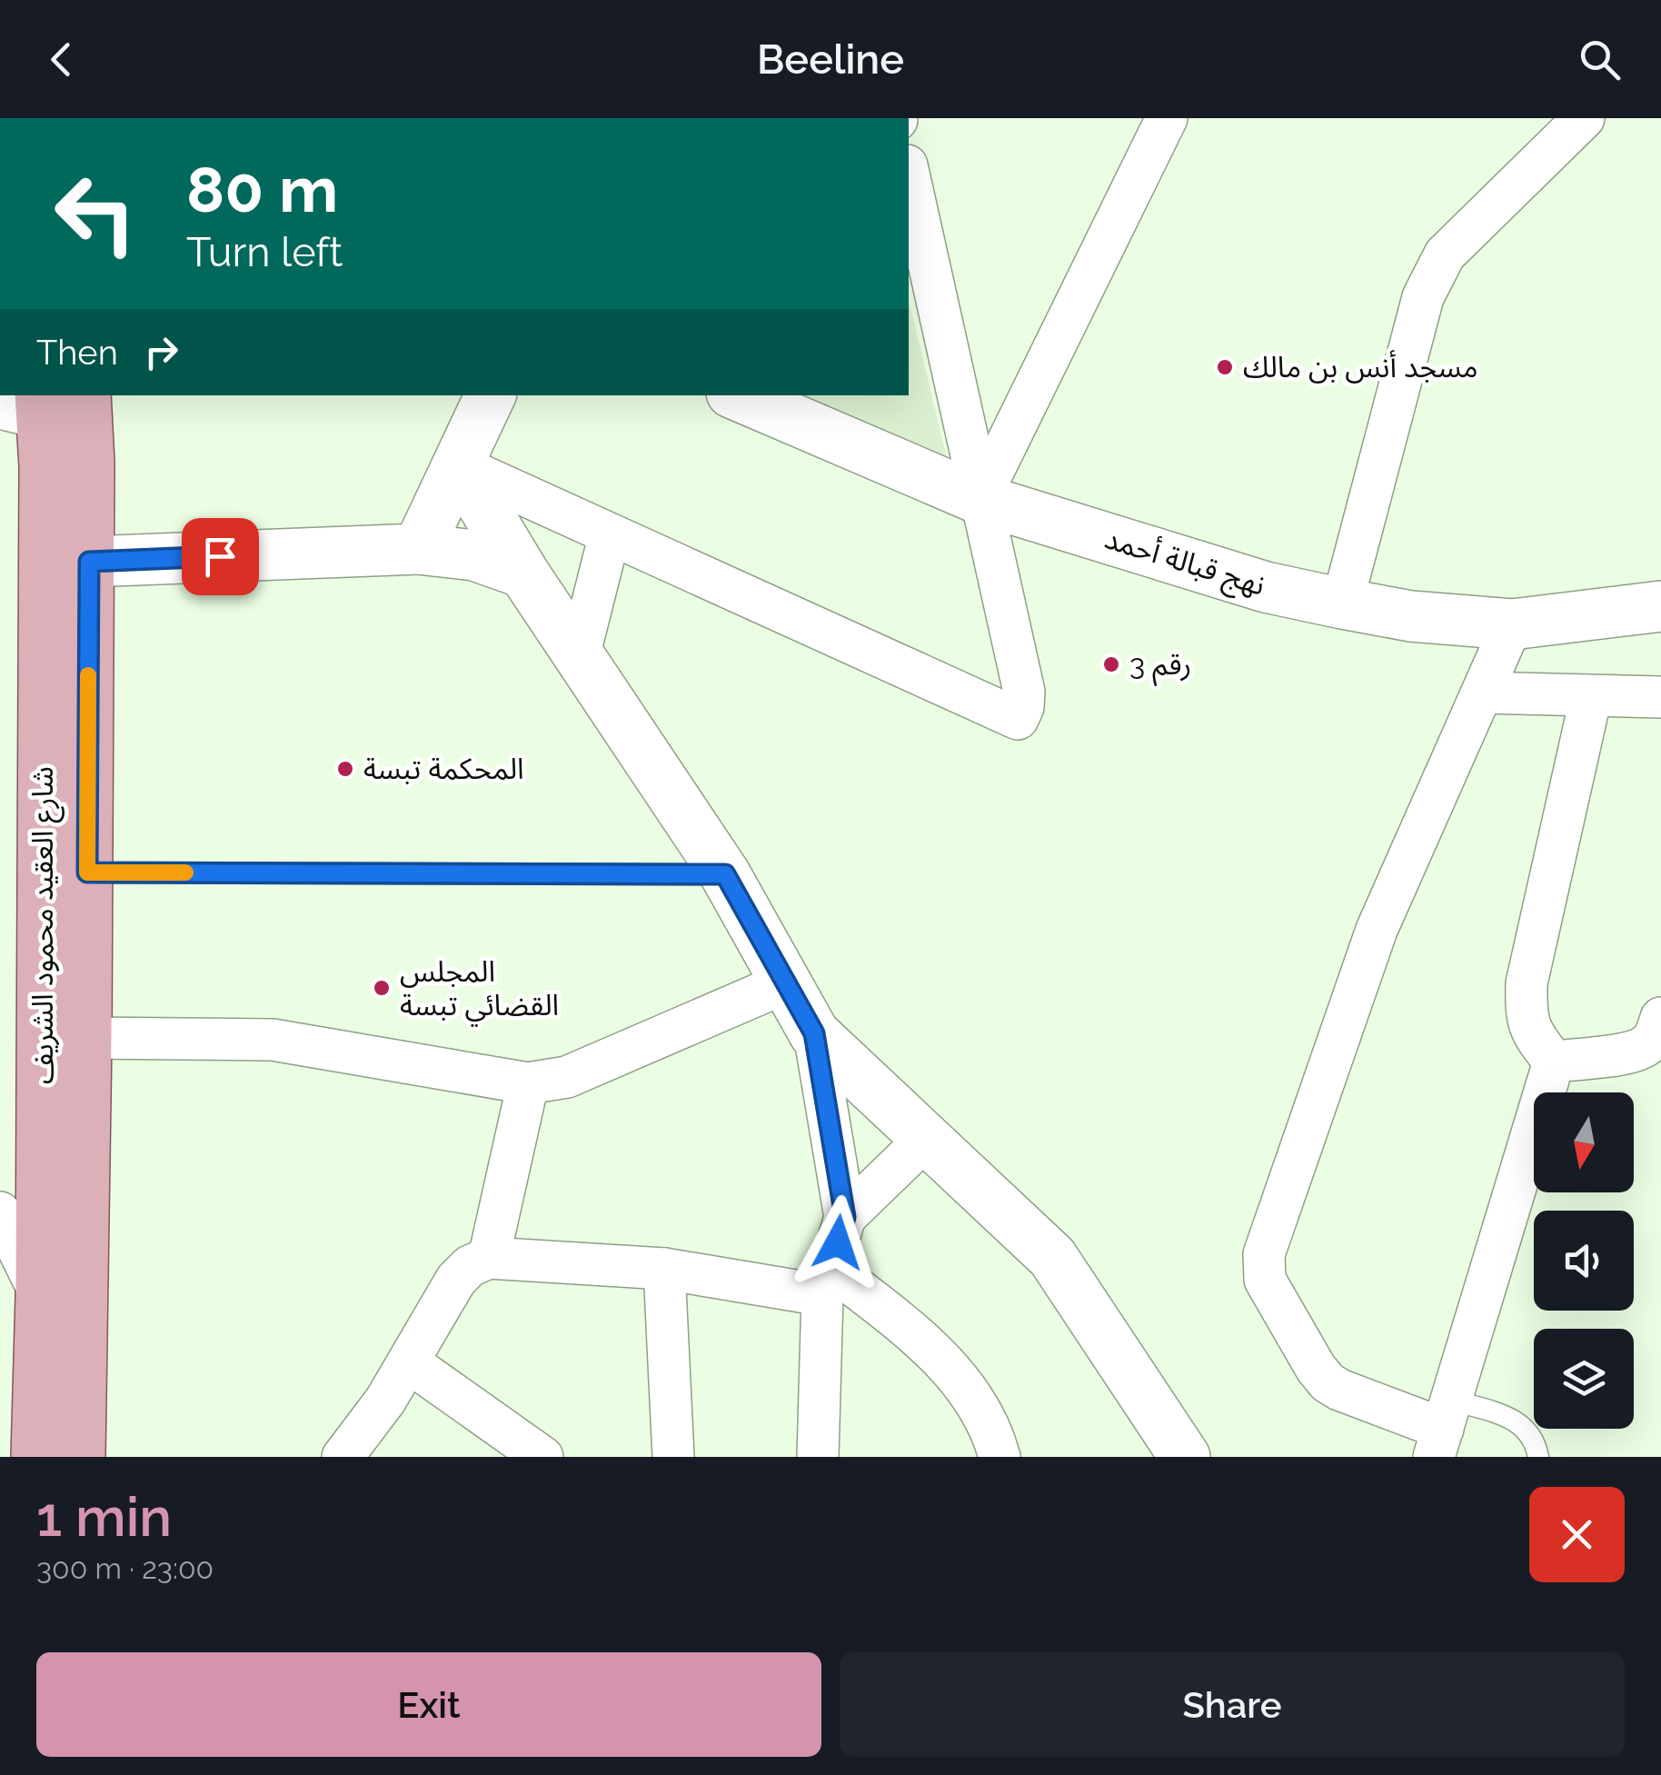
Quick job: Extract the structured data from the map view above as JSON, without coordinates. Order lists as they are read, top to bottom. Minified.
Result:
{"streets":{"main road":["شارع العقيد محمود الشريف"],"street":["نهج قبالة أحمد"]},"places":["مسجد أنس بن مالك","رقم 3","المحكمة تبسة","المجلس القضائي تبسة"],"north":"bottom","page":{"header":"Beeline","turn":["80 m","Turn left"],"then":"Then","heading":["1 min","300 m · 23:00"],"buttons":["Exit","Share"]}}
